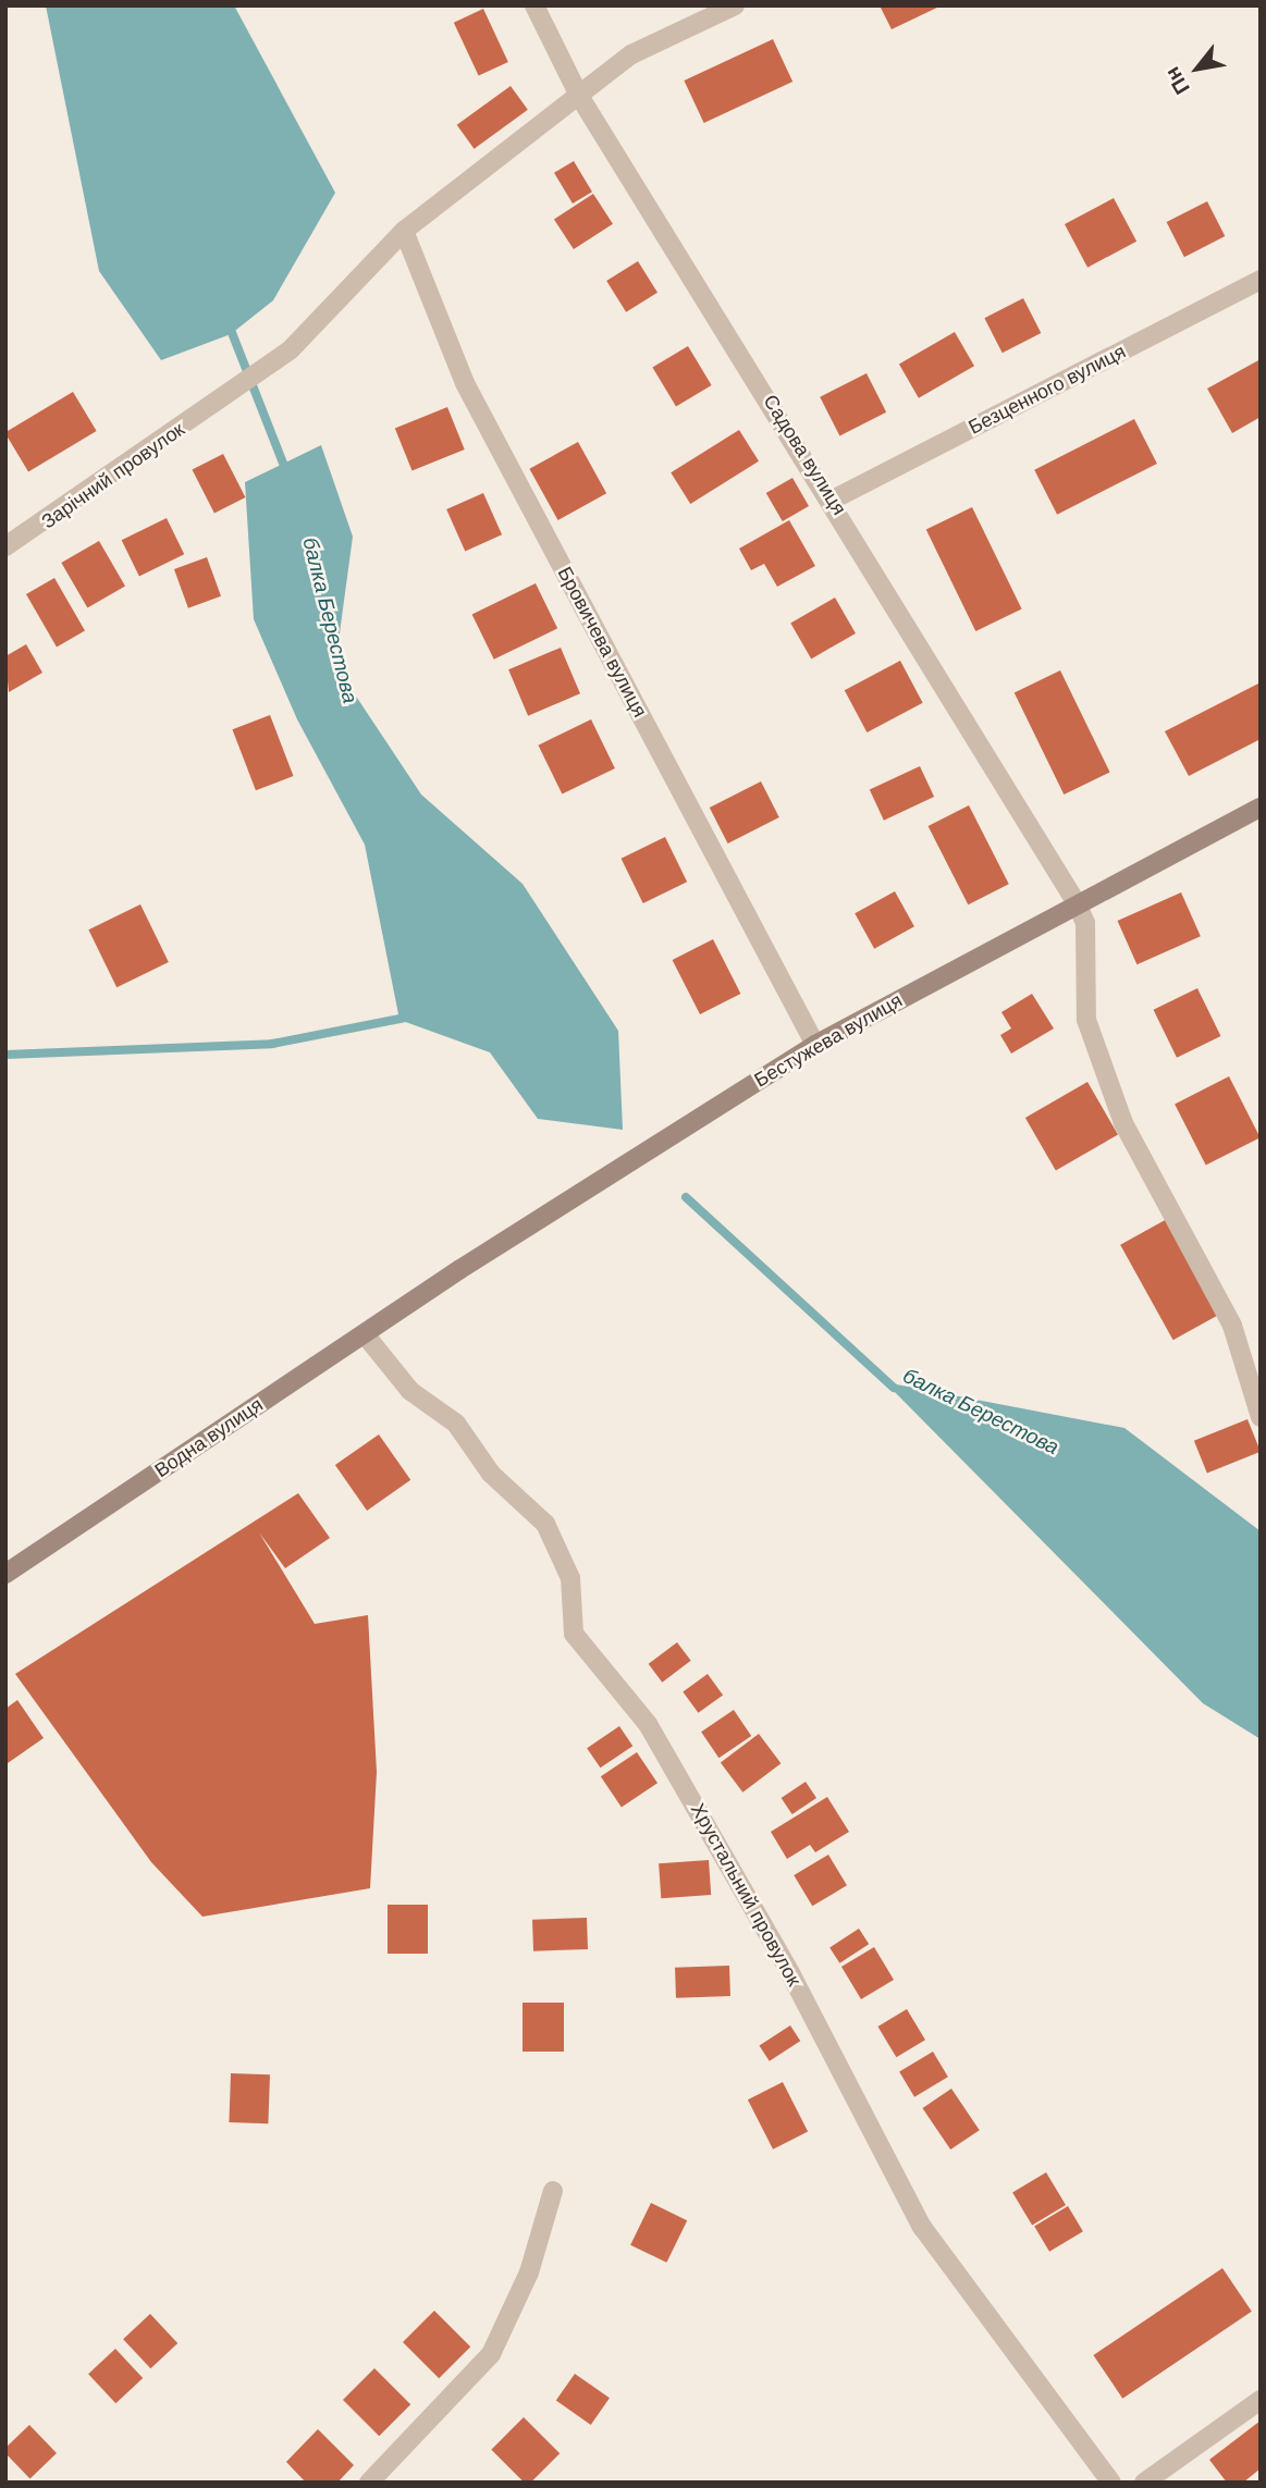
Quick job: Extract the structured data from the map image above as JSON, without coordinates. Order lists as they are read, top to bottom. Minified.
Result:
{"streets":{"street":["Безценного вулиця","Садова вулиця","Зарічний провулок","Бровичева вулиця","Бестужева вулиця","Водна вулиця","Хрустальний провулок"]},"crossings":[["Безценного вулиця","Садова вулиця"],["Садова вулиця","Зарічний провулок"],["Садова вулиця","Бестужева вулиця"],["Зарічний провулок","Бровичева вулиця"],["Бровичева вулиця","Бестужева вулиця"],["Бестужева вулиця","Водна вулиця"],["Водна вулиця","Хрустальний провулок"]],"water":["балка Берестова"],"north":"bottom left"}
